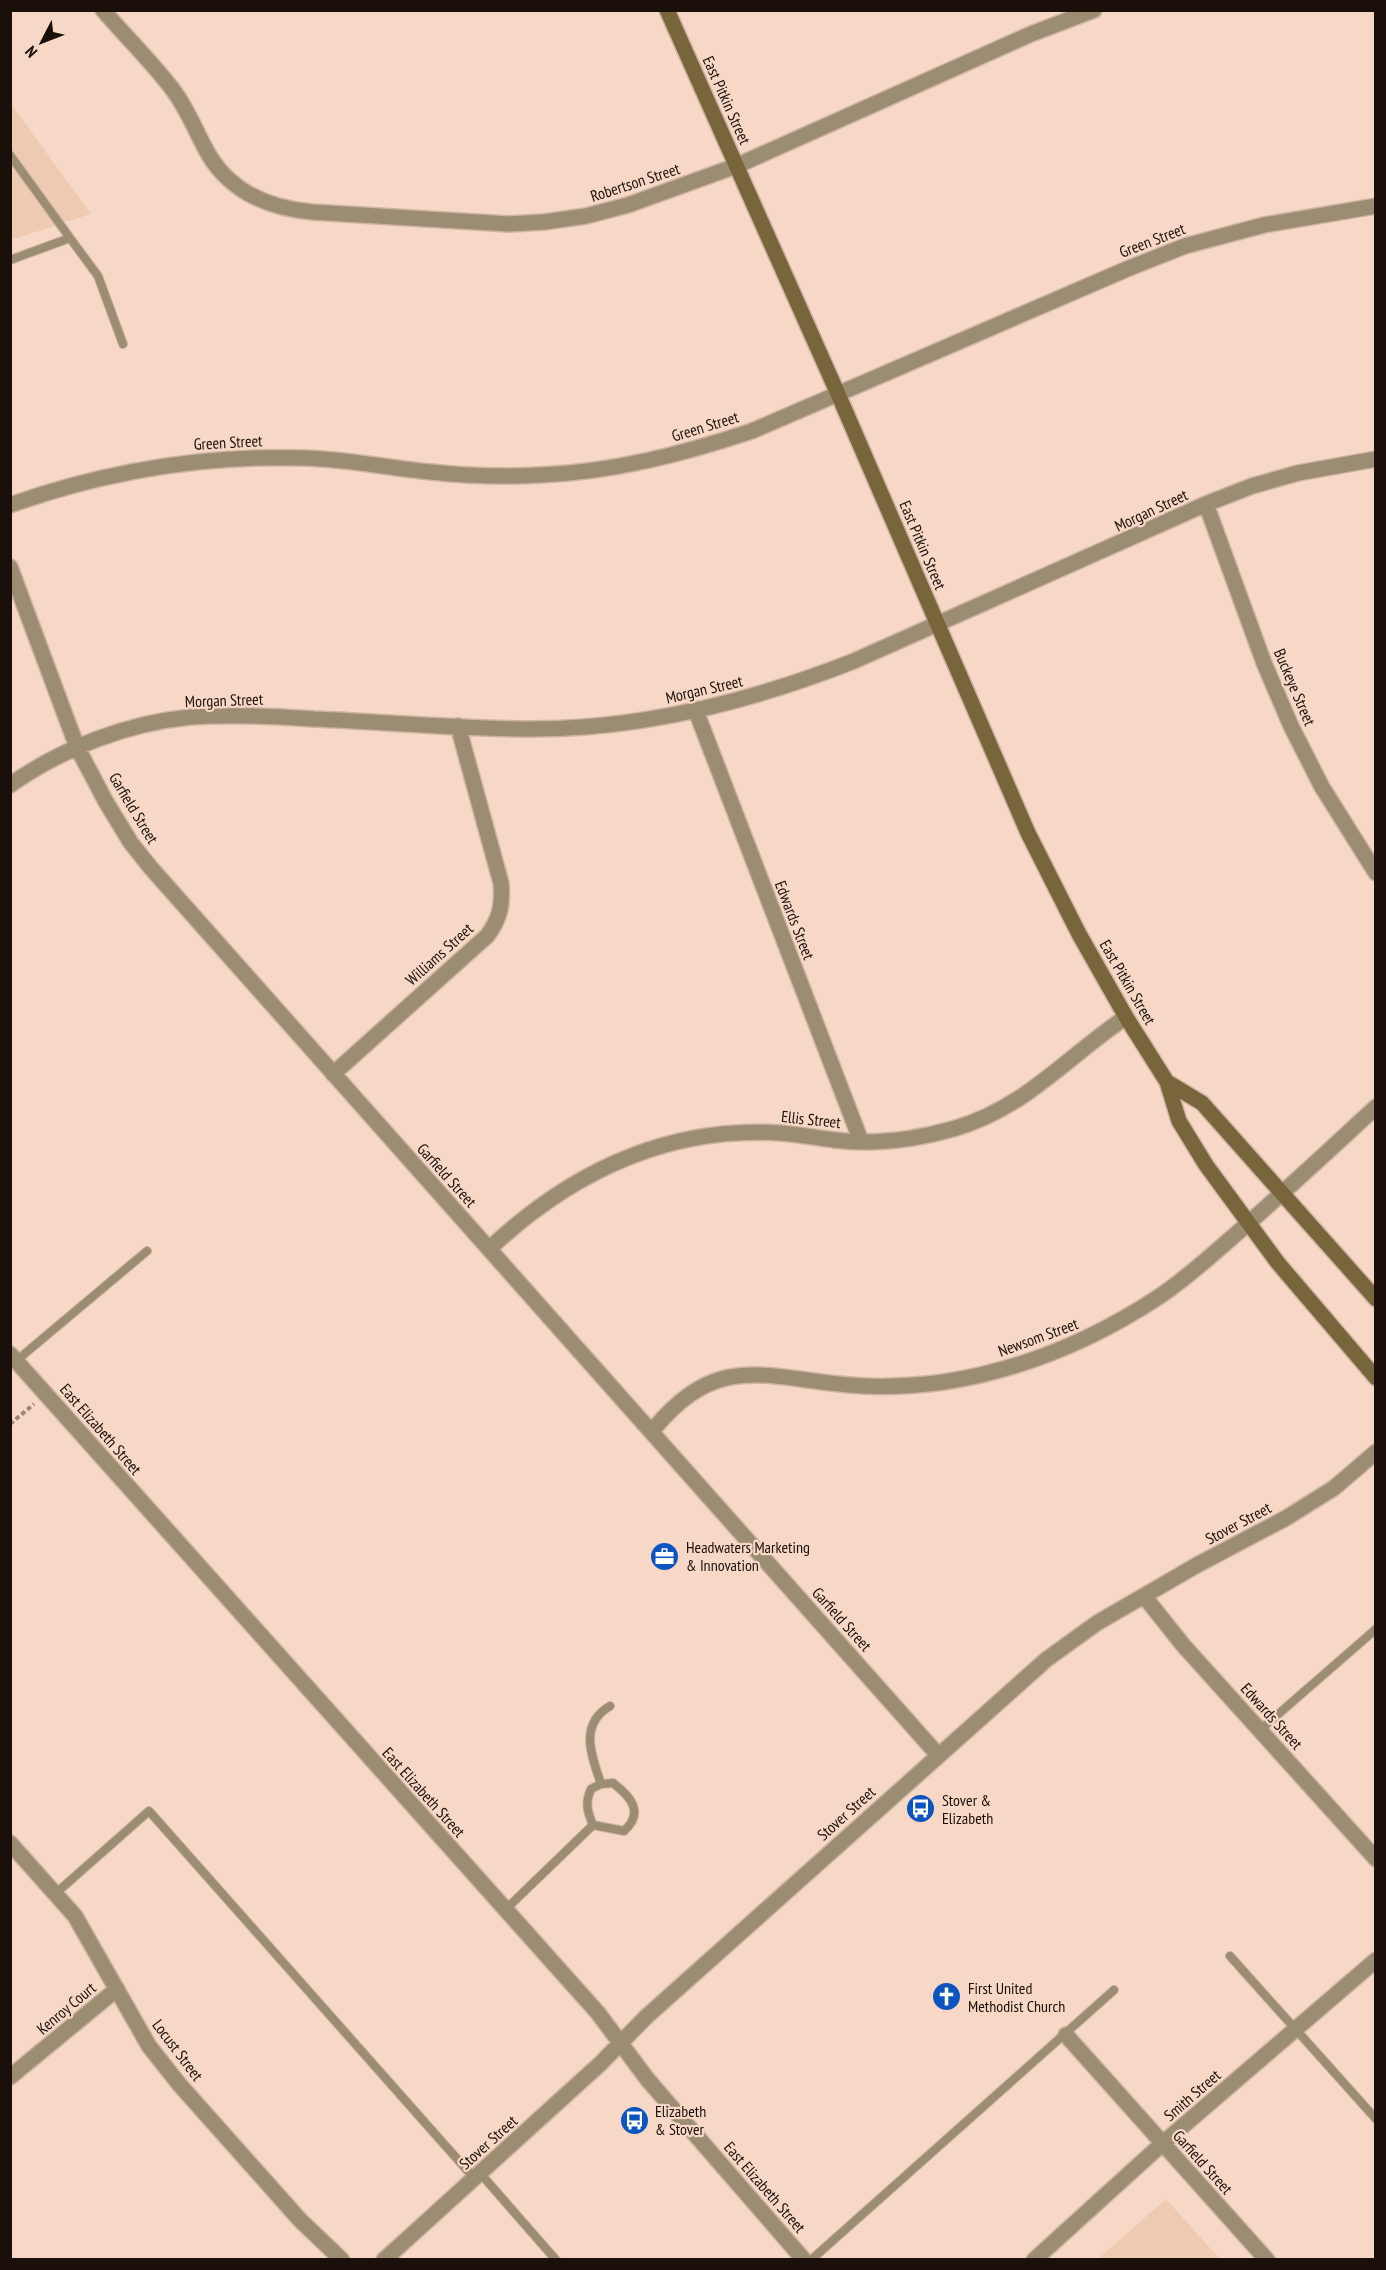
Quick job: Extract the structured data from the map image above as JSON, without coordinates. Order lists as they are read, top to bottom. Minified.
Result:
{"streets":{"street":["East Pitkin Street","Robertson Street","Green Street","Morgan Street","Buckeye Street","Garfield Street","Edwards Street","Williams Street","Ellis Street","Newsom Street","East Elizabeth Street","Stover Street","Kenroy Court","Locust Street","Smith Street"]},"crossings":[["East Pitkin Street","Robertson Street"],["East Pitkin Street","Green Street"],["East Pitkin Street","Morgan Street"],["East Pitkin Street","Ellis Street"],["East Pitkin Street","Newsom Street"],["Morgan Street","Buckeye Street"],["Morgan Street","Garfield Street"],["Morgan Street","Edwards Street"],["Morgan Street","Williams Street"],["Garfield Street","Williams Street"],["Garfield Street","Ellis Street"],["Garfield Street","Newsom Street"],["Garfield Street","Stover Street"],["Garfield Street","Smith Street"],["Edwards Street","Ellis Street"],["Edwards Street","Stover Street"],["East Elizabeth Street","Stover Street"],["Kenroy Court","Locust Street"]],"places":{"office":["Headwaters Marketing & Innovation"],"bus stop":["Stover & Elizabeth","Elizabeth & Stover"],"church":["First United Methodist Church"]},"north":"bottom left"}
